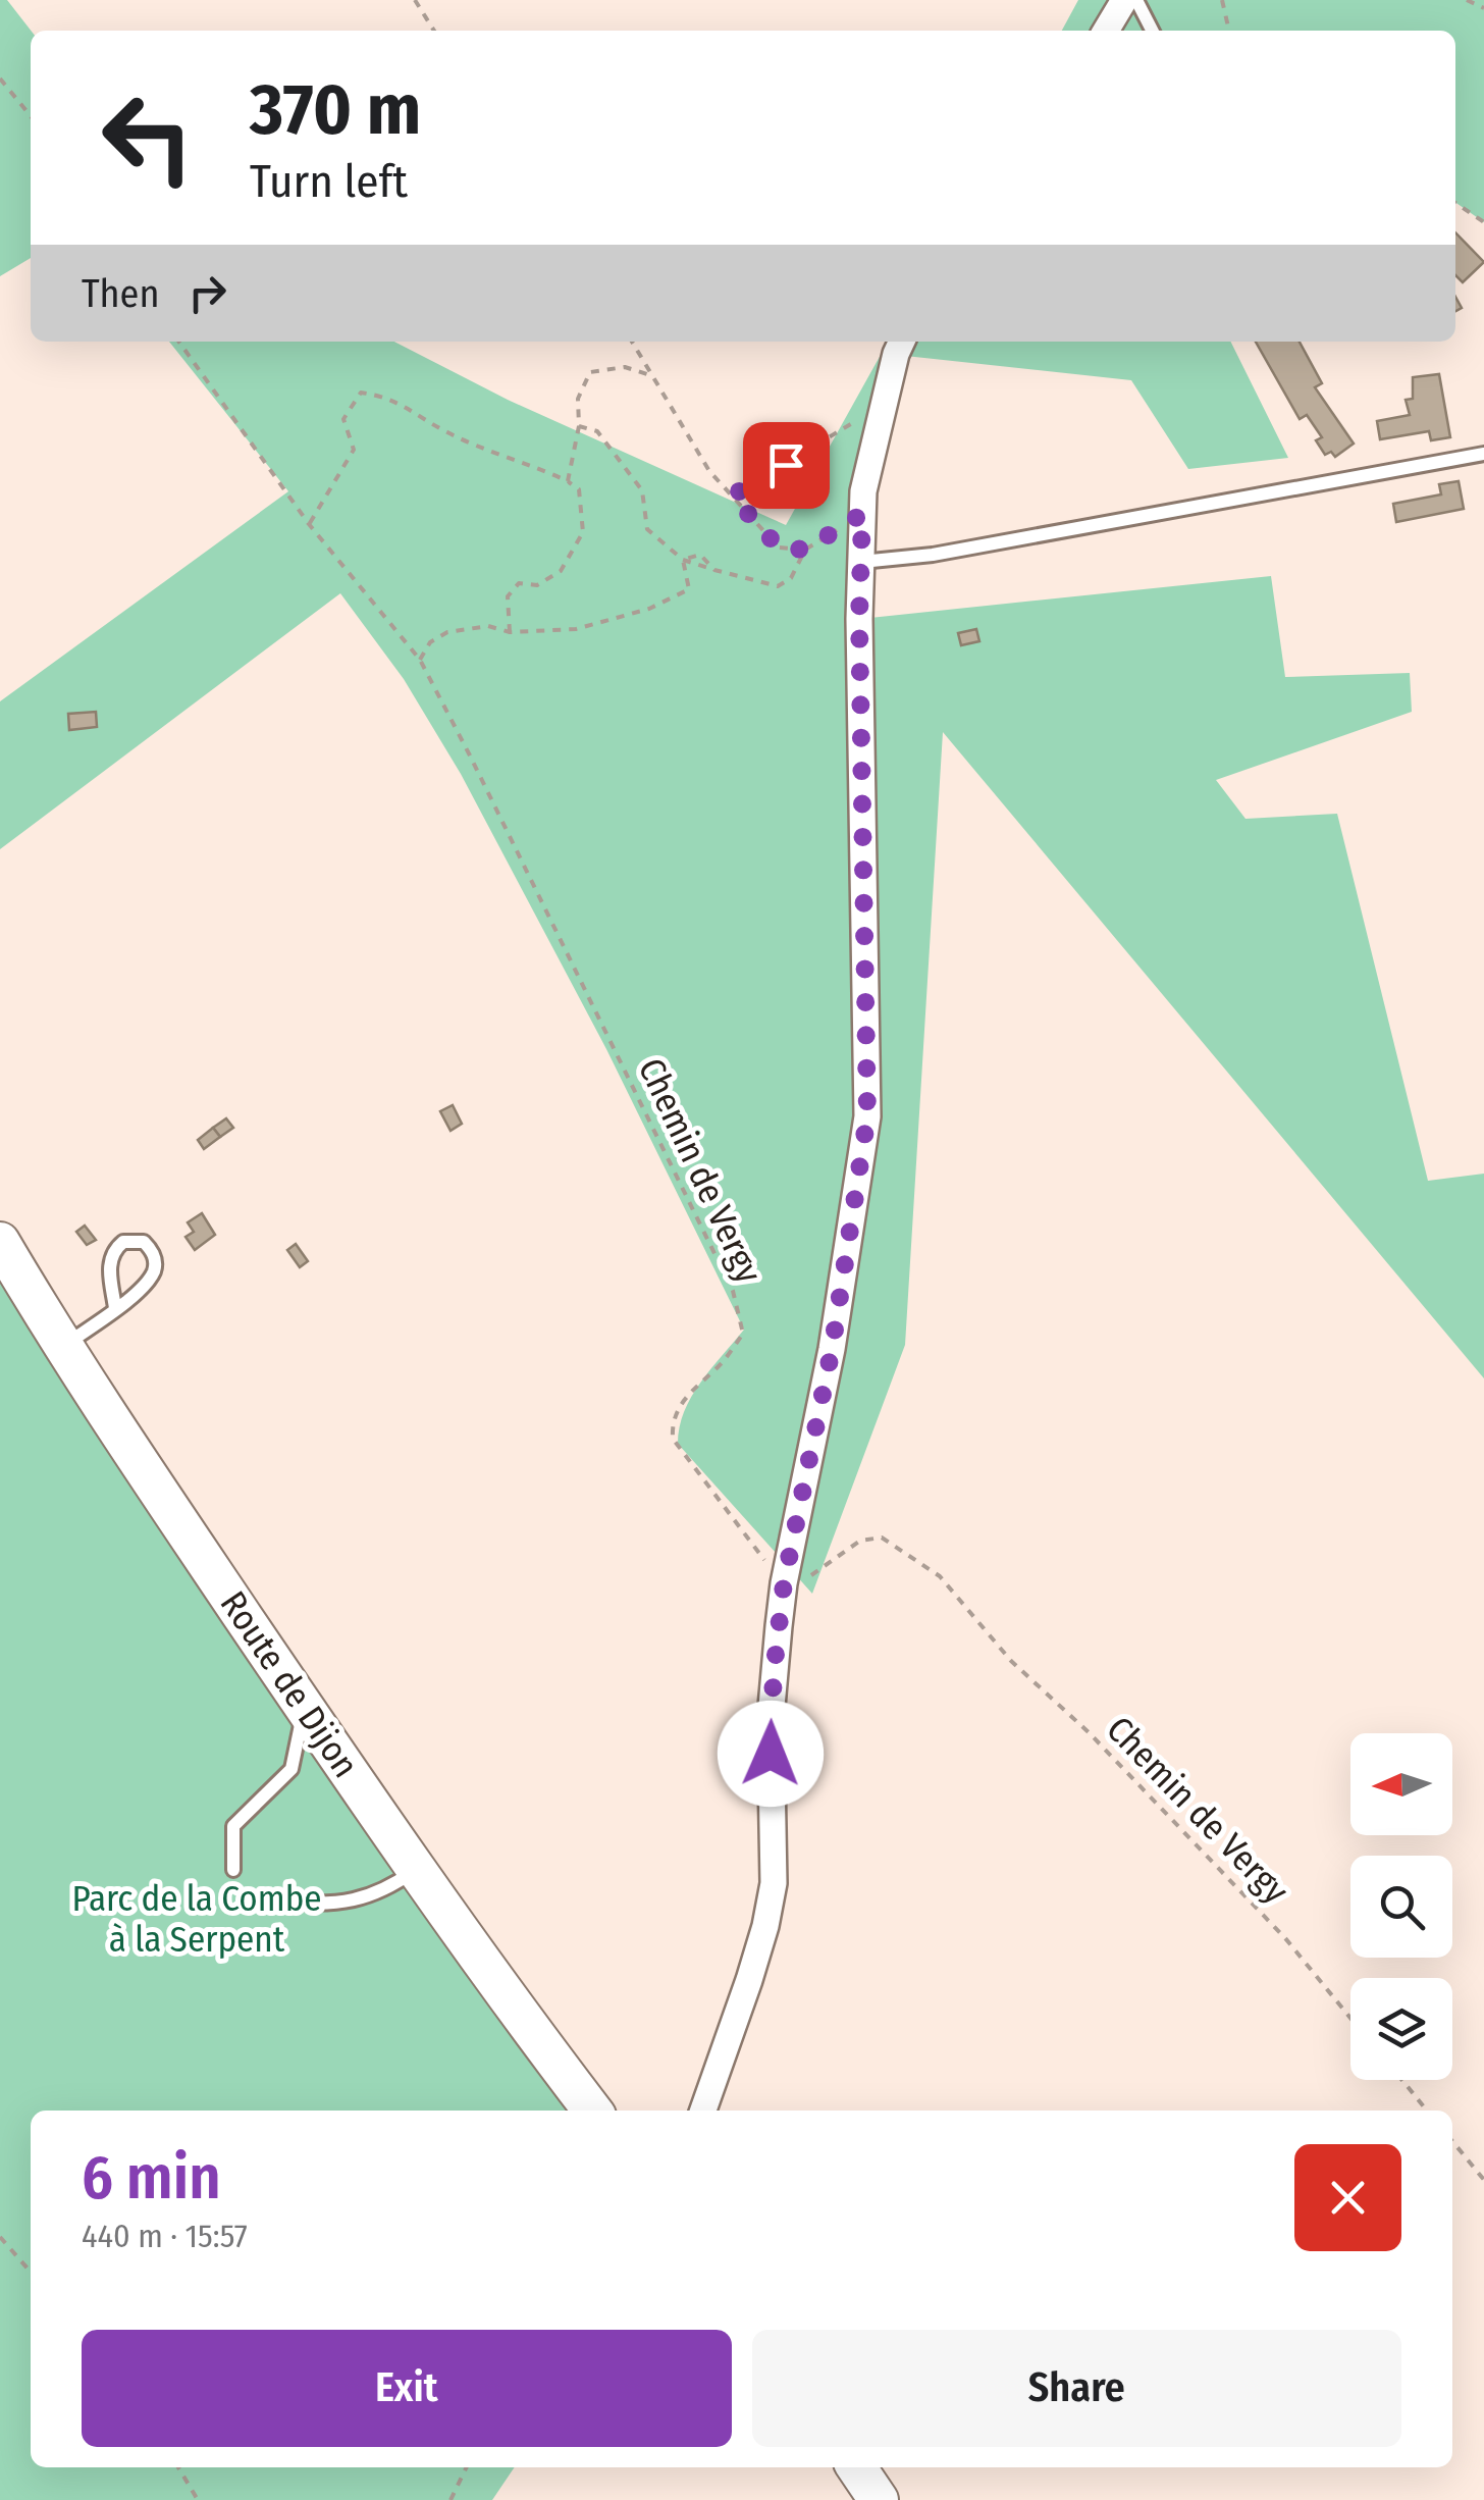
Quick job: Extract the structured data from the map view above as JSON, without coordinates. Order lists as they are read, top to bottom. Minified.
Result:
{"streets":{"main road":["Route de Dijon"],"path":["Chemin de Vergy"]},"parks":["Parc de la Combe à la Serpent"],"north":"left","page":{"turn":["370 m","Turn left"],"then":"Then","heading":["6 min","440 m · 15:57"],"buttons":["Exit","Share"]}}
